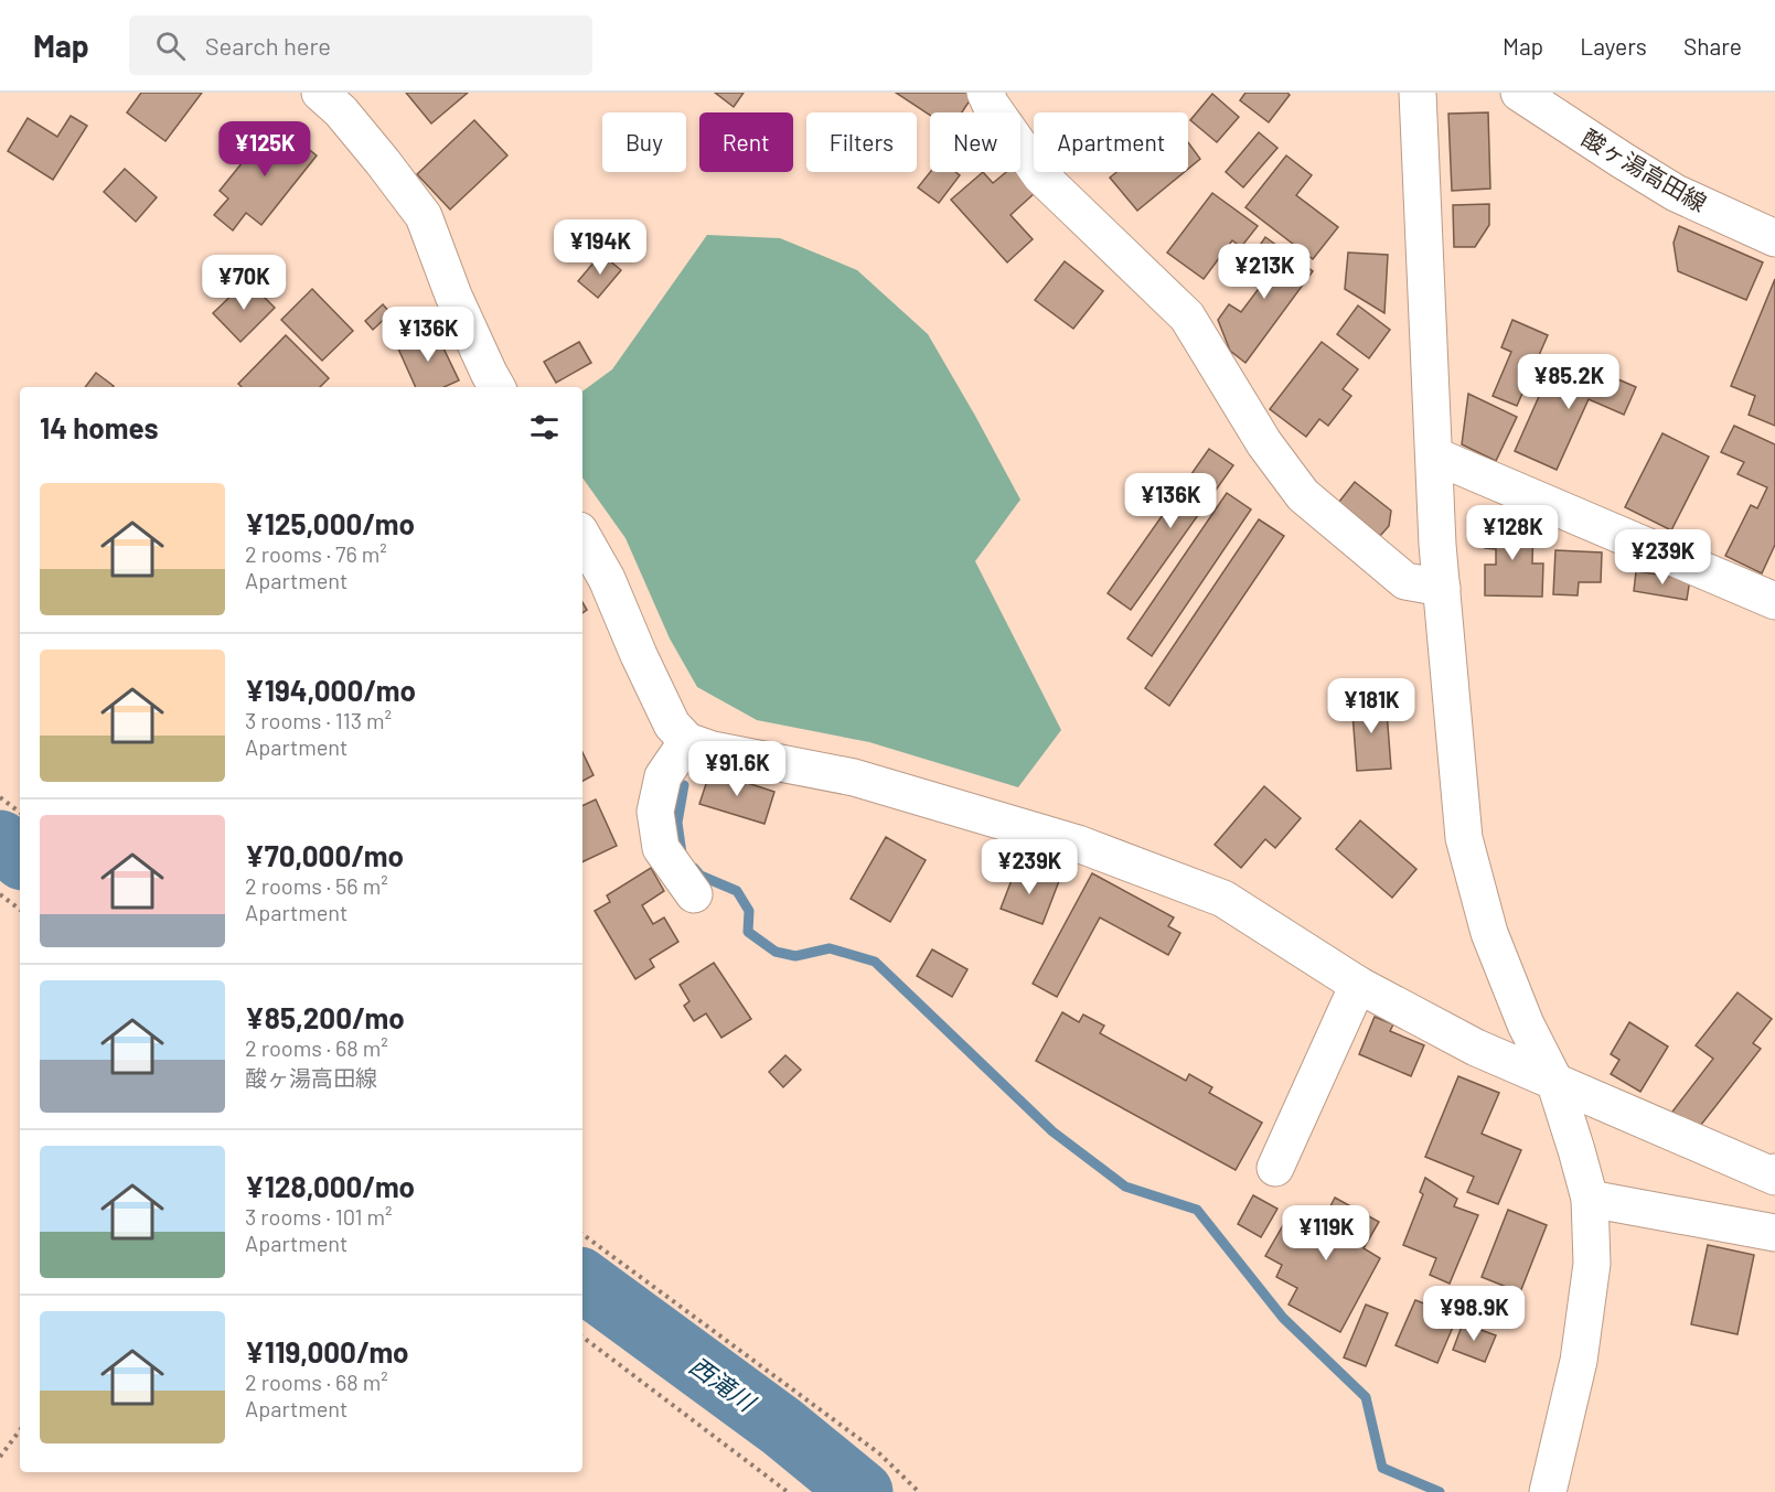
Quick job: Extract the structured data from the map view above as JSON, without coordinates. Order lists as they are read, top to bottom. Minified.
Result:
{"streets":{"street":["酸ヶ湯高田線"]},"water":["西滝川"],"page":{"header":"Map","search":"Search here","nav":["Map","Layers","Share"],"chip":["Buy","Rent","Filters","New","Apartment"],"price":["¥125K","¥194K","¥213K","¥70K","¥136K","¥85.2K","¥136K","¥128K","¥239K","¥181K","¥91.6K","¥239K","¥119K","¥98.9K"],"heading":"14 homes","list":[{"name":"¥125,000/mo","note":"2 rooms · 76 m² · Apartment"},{"name":"¥194,000/mo","note":"3 rooms · 113 m² · Apartment"},{"name":"¥70,000/mo","note":"2 rooms · 56 m² · Apartment"},{"name":"¥85,200/mo","note":"2 rooms · 68 m² · 酸ヶ湯高田線"},{"name":"¥128,000/mo","note":"3 rooms · 101 m² · Apartment"},{"name":"¥119,000/mo","note":"2 rooms · 68 m² · Apartment"}]}}
